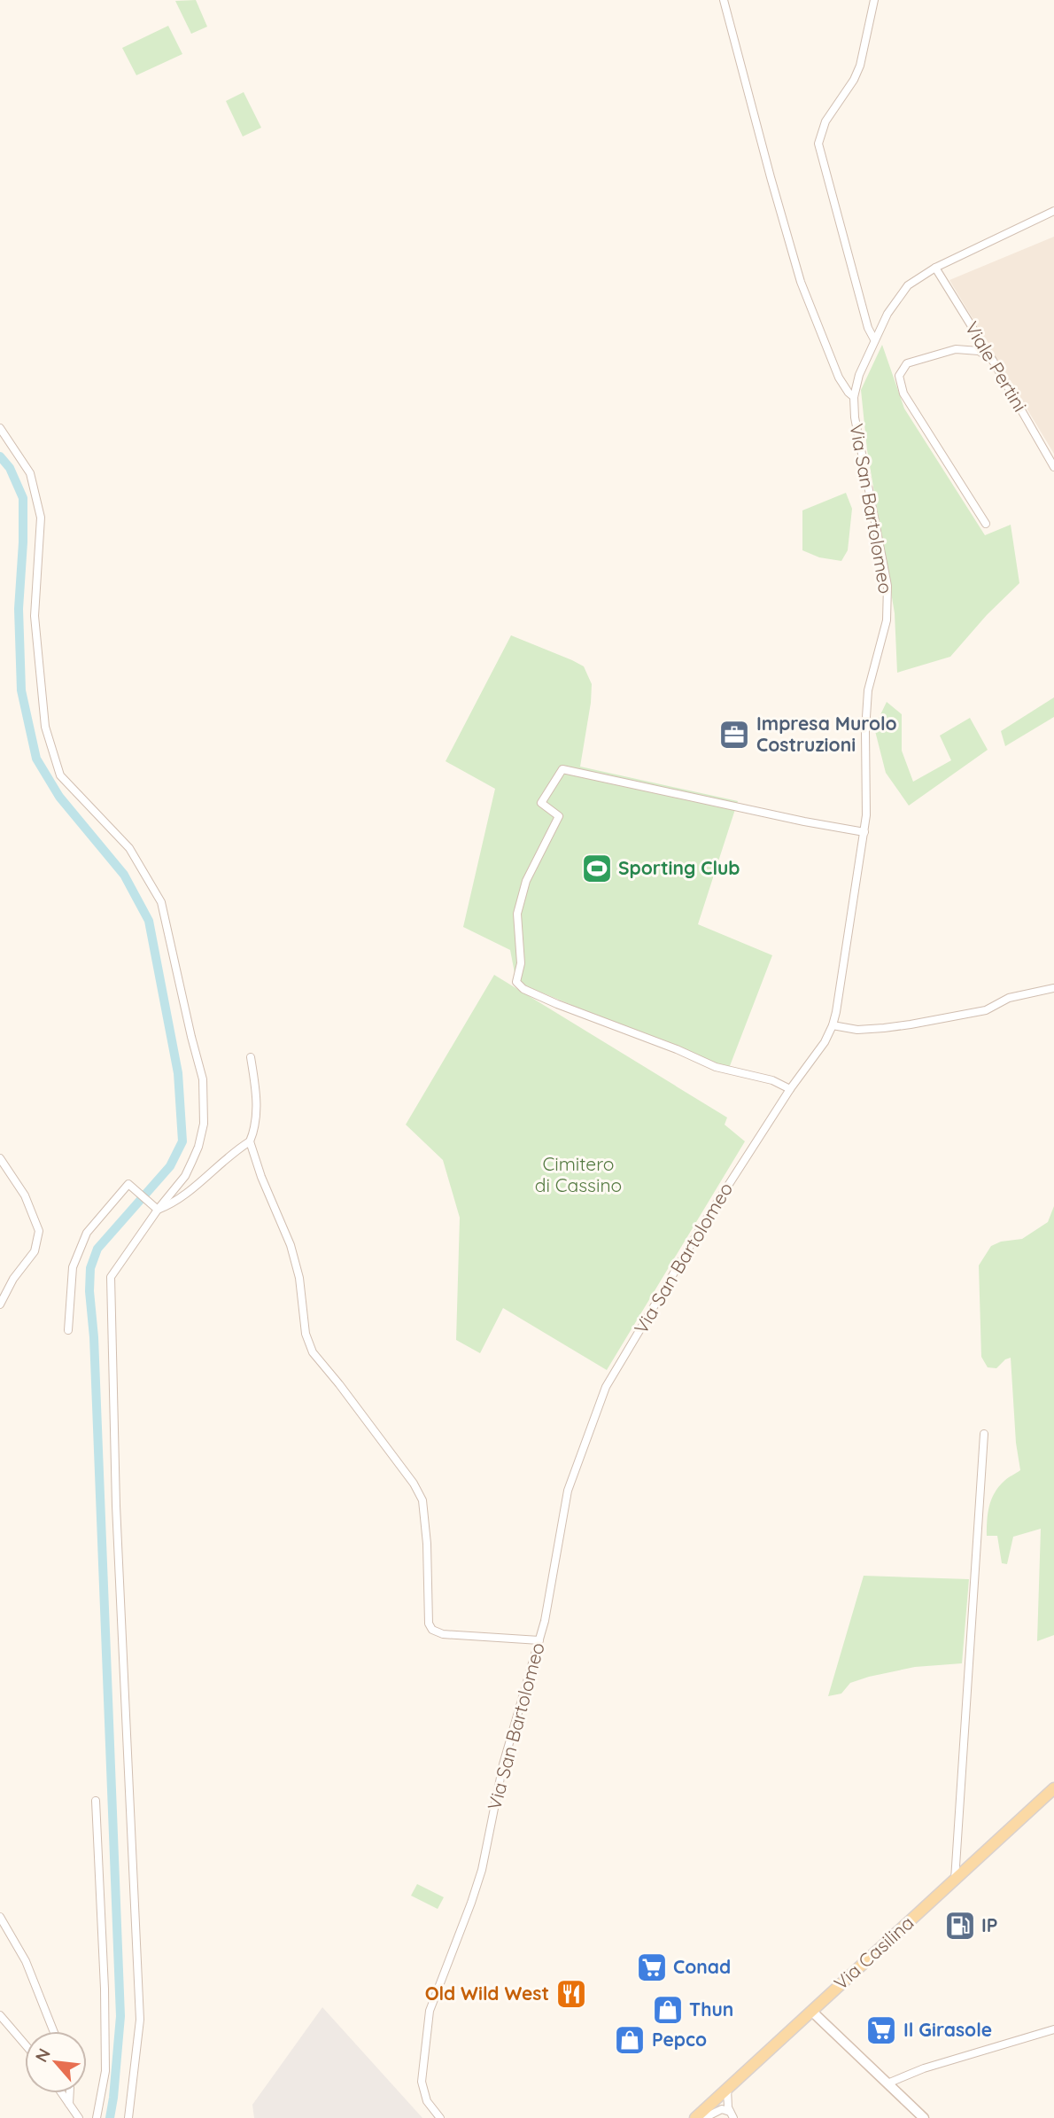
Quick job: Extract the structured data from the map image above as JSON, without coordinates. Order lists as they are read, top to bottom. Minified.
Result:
{"streets":{"main road":["Via Casilina"],"street":["Viale Pertini","Via San Bartolomeo"]},"parks":["Cimitero di Cassino"],"places":{"office":["Impresa Murolo Costruzioni"],"sports":["Sporting Club"],"fuel station":["IP"],"supermarket":["Conad","Il Girasole"],"restaurant":["Old Wild West"],"shop":["Thun","Pepco"]},"north":"top left"}
